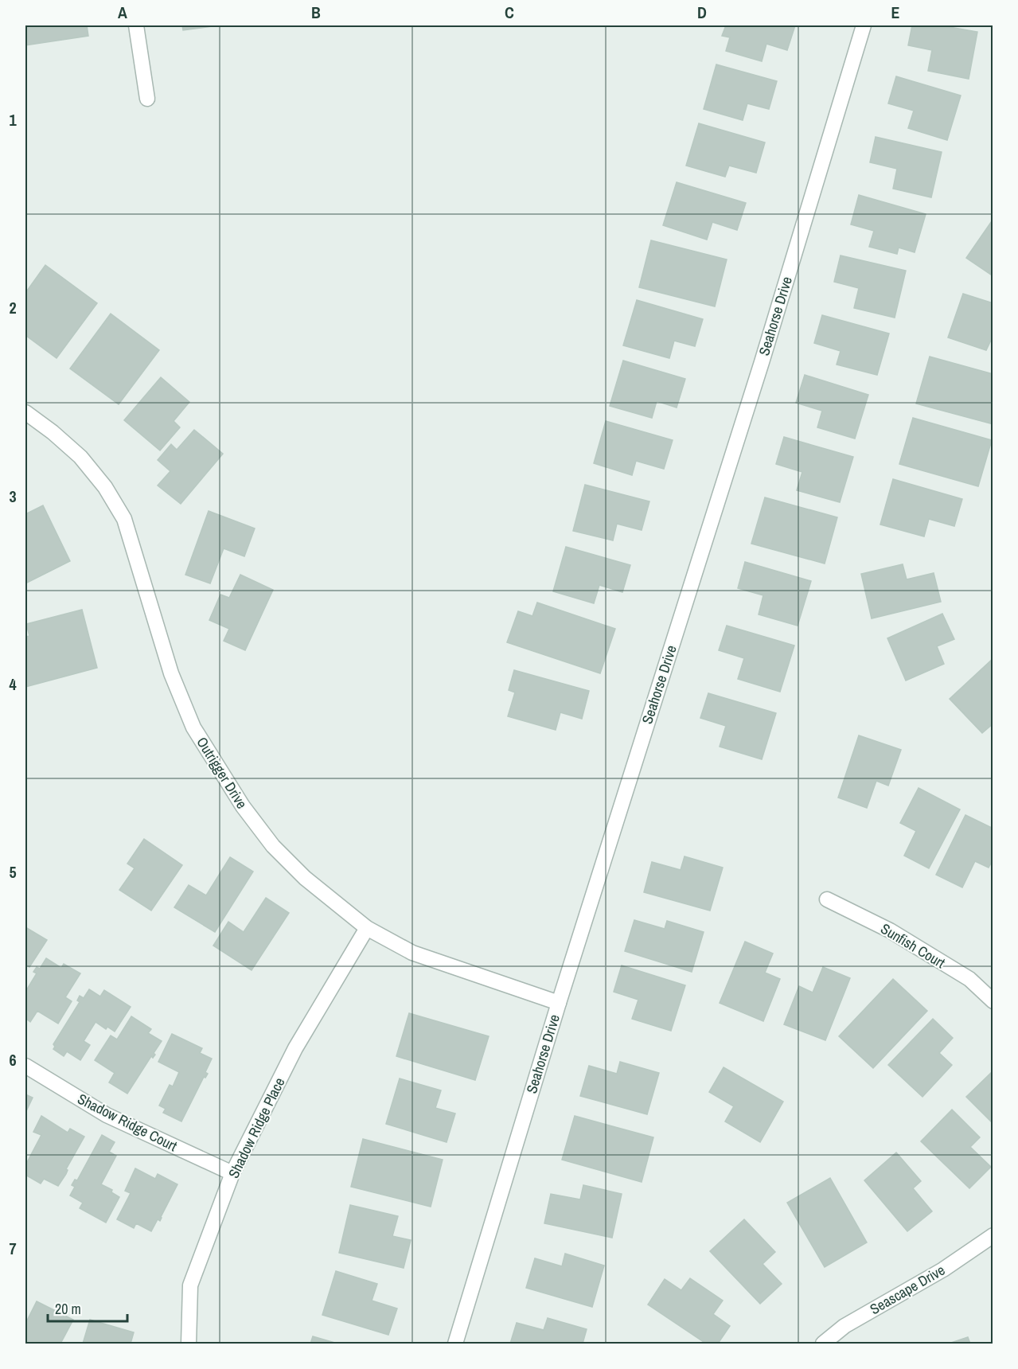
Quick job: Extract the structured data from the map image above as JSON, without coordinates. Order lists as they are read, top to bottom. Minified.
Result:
{"streets":{"street":["Seahorse Drive","Outrigger Drive","Sunfish Court","Shadow Ridge Court","Shadow Ridge Place","Seascape Drive"]},"crossings":[["Seahorse Drive","Outrigger Drive"],["Outrigger Drive","Shadow Ridge Place"],["Shadow Ridge Court","Shadow Ridge Place"]],"scale_bar":"20 m","grid":{"columns":["A","B","C","D","E"],"rows":["1","2","3","4","5","6","7"]}}
